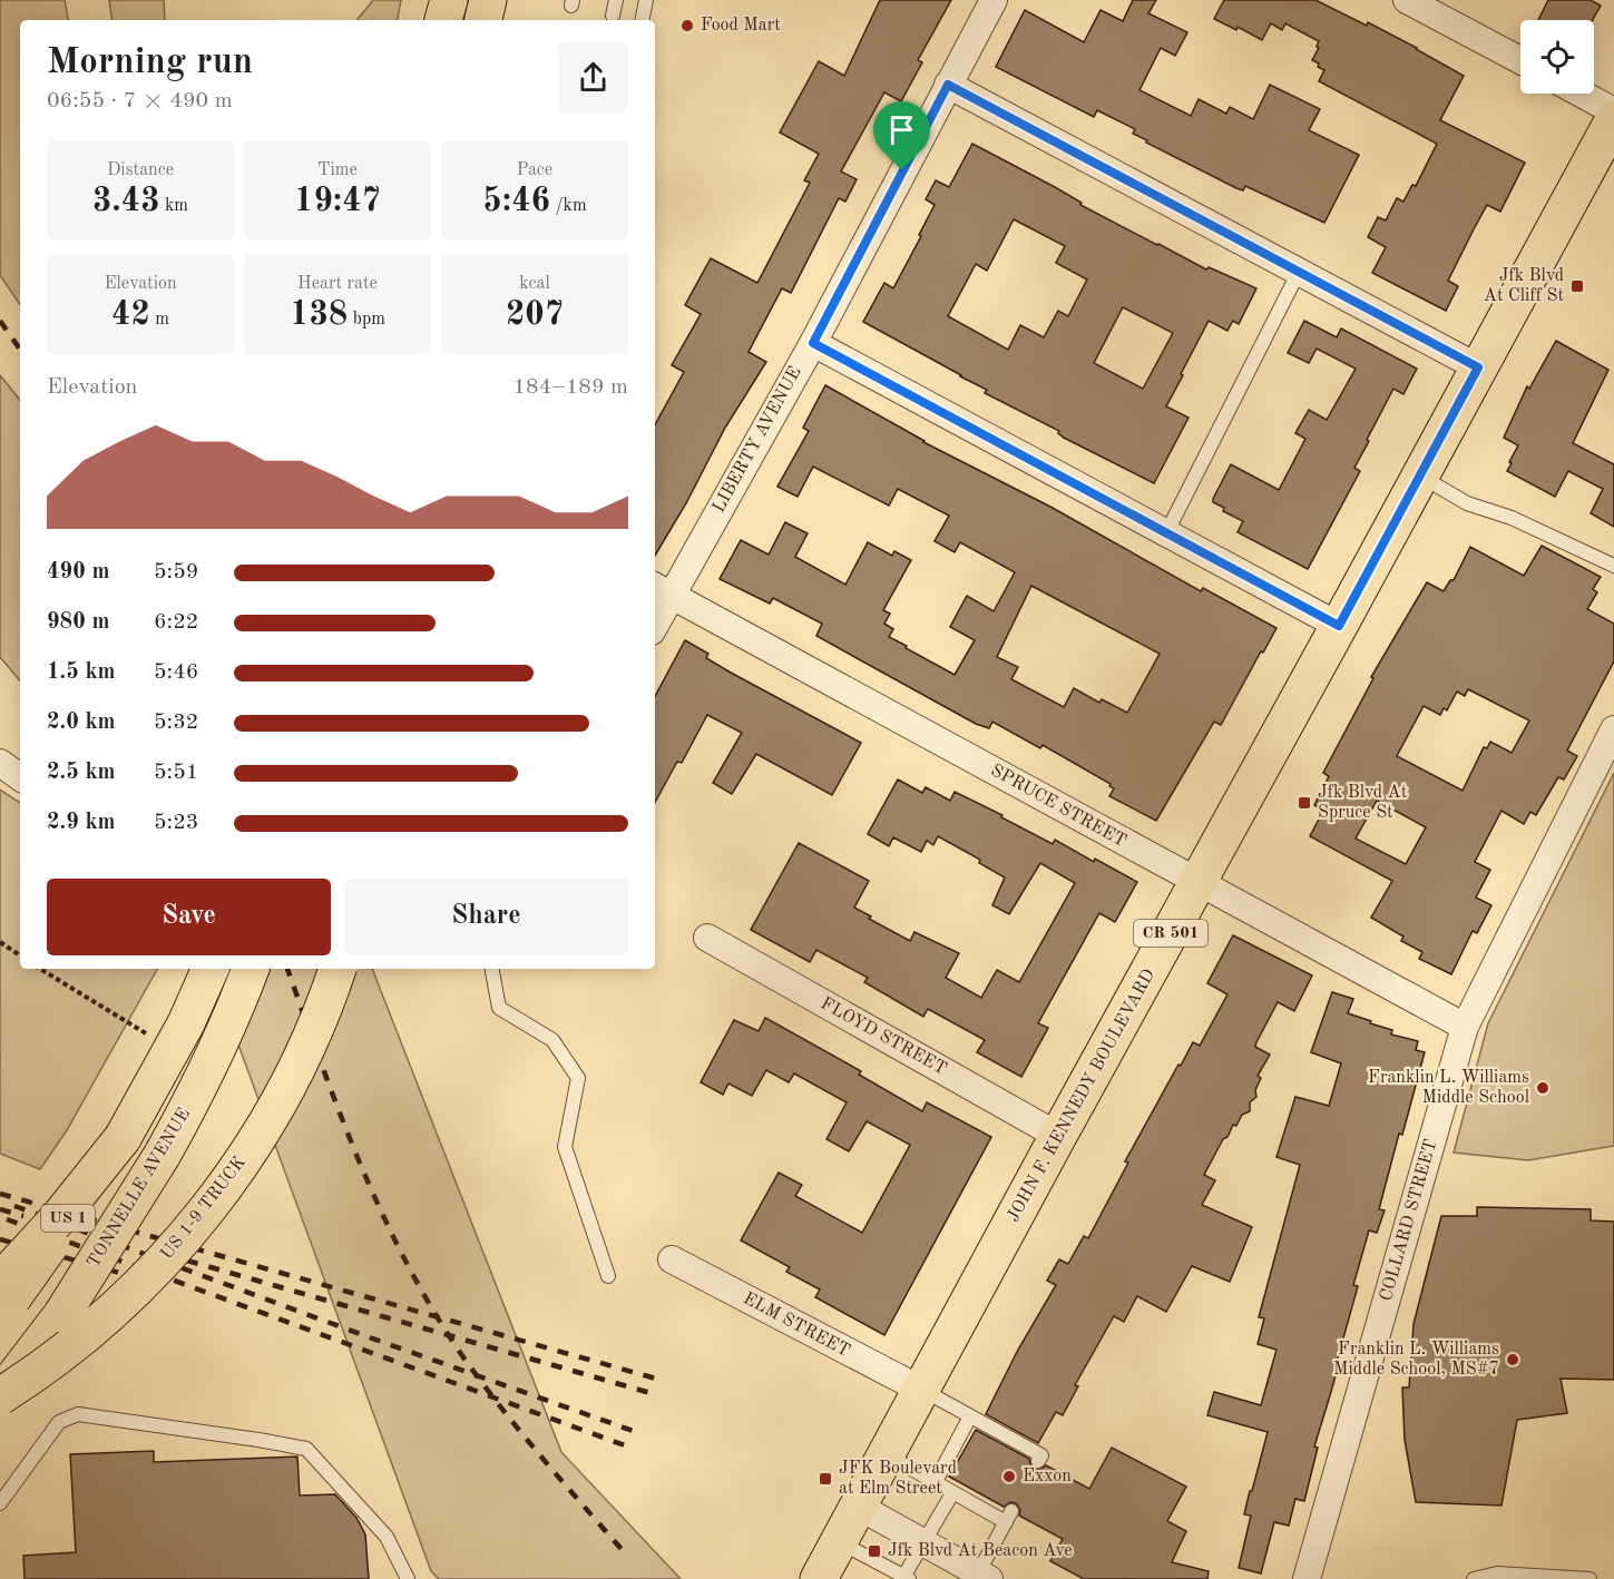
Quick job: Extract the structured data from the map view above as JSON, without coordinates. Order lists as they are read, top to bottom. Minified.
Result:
{"streets":{"main road":["CR 501","JOHN F. KENNEDY BOULEVARD","TONNELLE AVENUE","US 1-9 TRUCK","US 1"],"street":["LIBERTY AVENUE","SPRUCE STREET","FLOYD STREET","COLLARD STREET","ELM STREET"]},"crossings":[["LIBERTY AVENUE","SPRUCE STREET"],["SPRUCE STREET","JOHN F. KENNEDY BOULEVARD"],["SPRUCE STREET","COLLARD STREET"],["FLOYD STREET","JOHN F. KENNEDY BOULEVARD"],["JOHN F. KENNEDY BOULEVARD","ELM STREET"],["TONNELLE AVENUE","US 1-9 TRUCK"]],"places":{"other":["Food Mart","Franklin L. Williams Middle School","Franklin L. Williams Middle School, MS#7","Exxon"],"transit":["Jfk Blvd At Cliff St","Jfk Blvd At Spruce St","JFK Boulevard at Elm Street","Jfk Blvd At Beacon Ave"]},"page":{"heading":["Morning run","06:55 · 7 × 490 m"],"stats":[["Distance","3.43 km"],["Time","19:47"],["Pace","5:46 /km"],["Elevation","42 m"],["Heart rate","138 bpm"],["kcal","207"]],"chart":["Elevation","184–189 m"],"list":[{"name":"490 m","note":"5:59"},{"name":"980 m","note":"6:22"},{"name":"1.5 km","note":"5:46"},{"name":"2.0 km","note":"5:32"},{"name":"2.5 km","note":"5:51"},{"name":"2.9 km","note":"5:23"}],"buttons":["Save","Share"]}}
